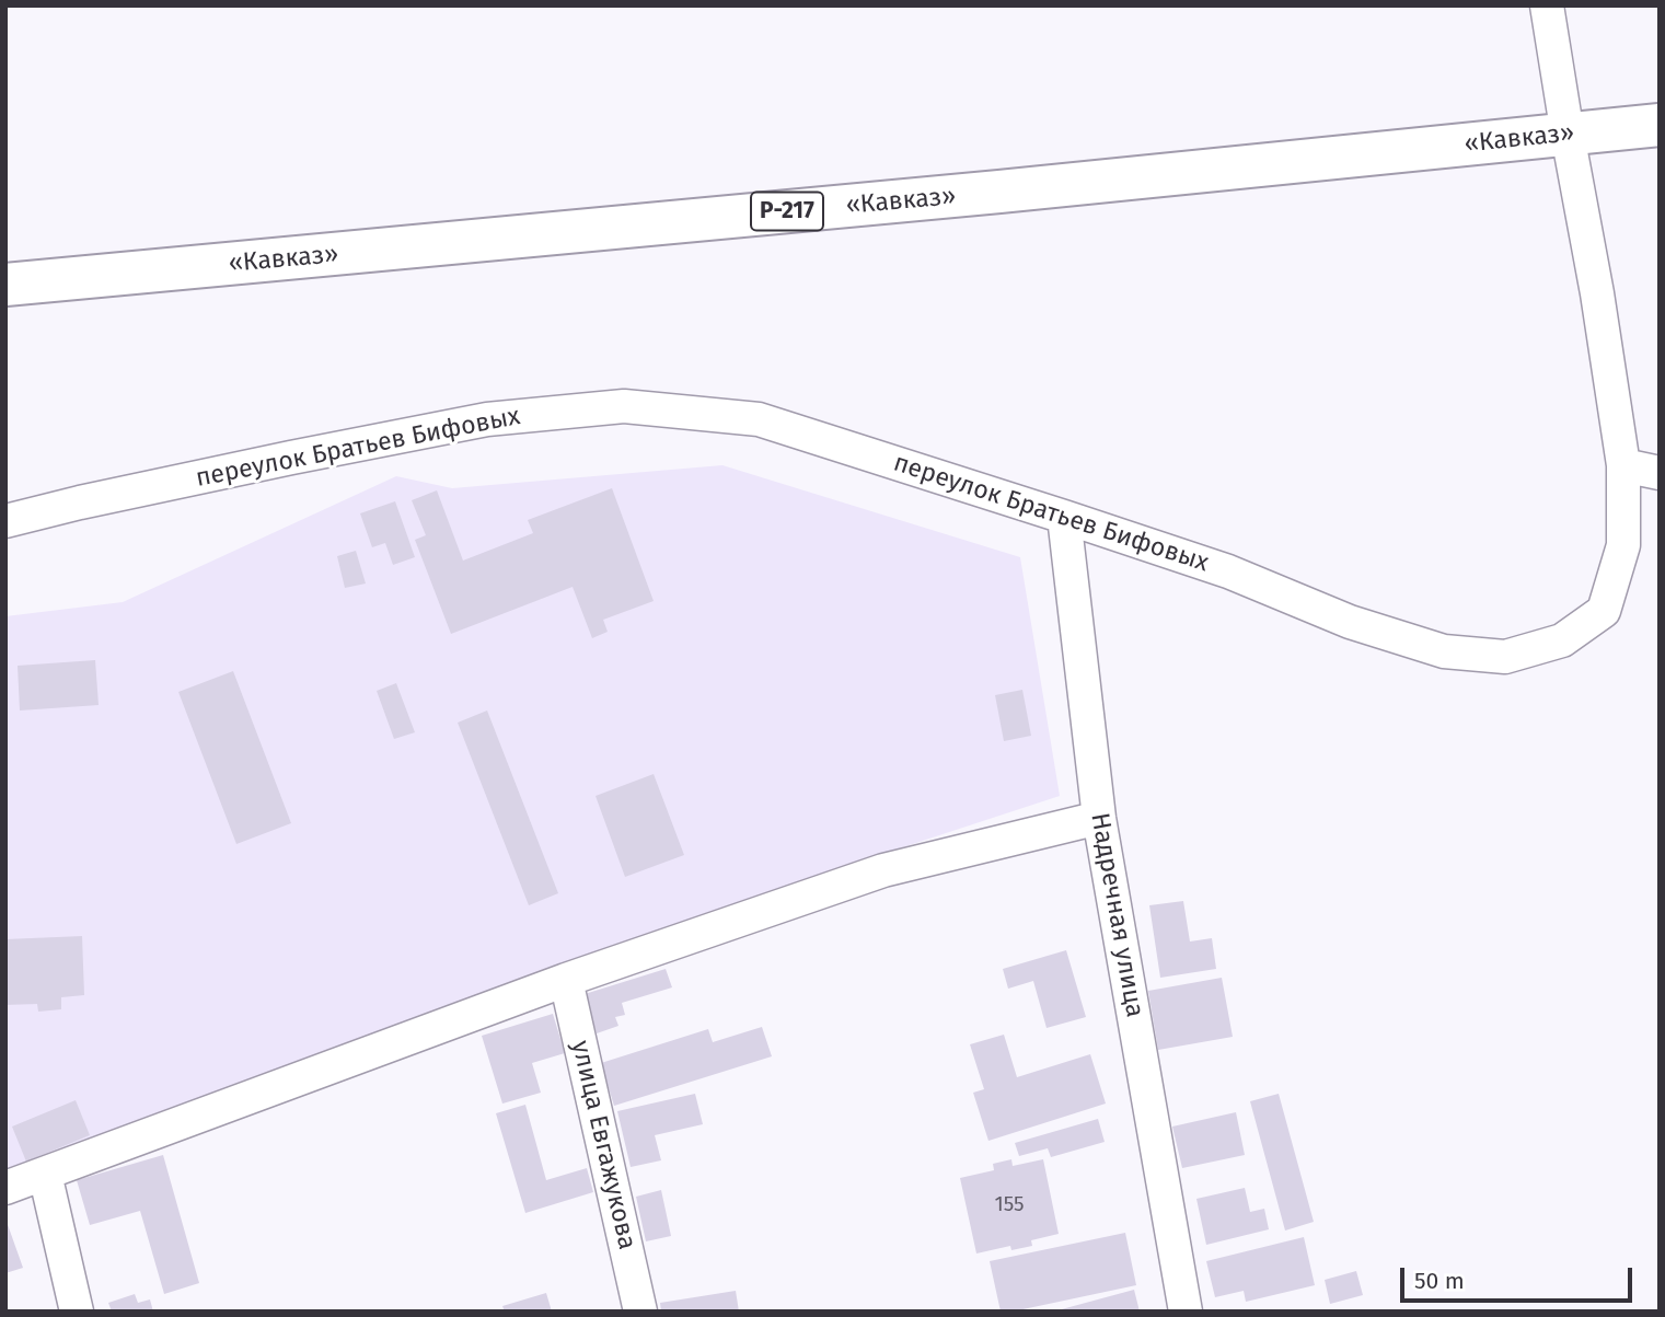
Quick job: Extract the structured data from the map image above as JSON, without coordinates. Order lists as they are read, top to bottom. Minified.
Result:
{"streets":{"highway":["«Кавказ»","Р-217"],"street":["переулок Братьев Бифовых","Надречная улица","улица Евгажукова"]},"crossings":[["«Кавказ»","переулок Братьев Бифовых"],["переулок Братьев Бифовых","Надречная улица"]],"house_numbers":["155"],"scale_bar":"50 m"}
